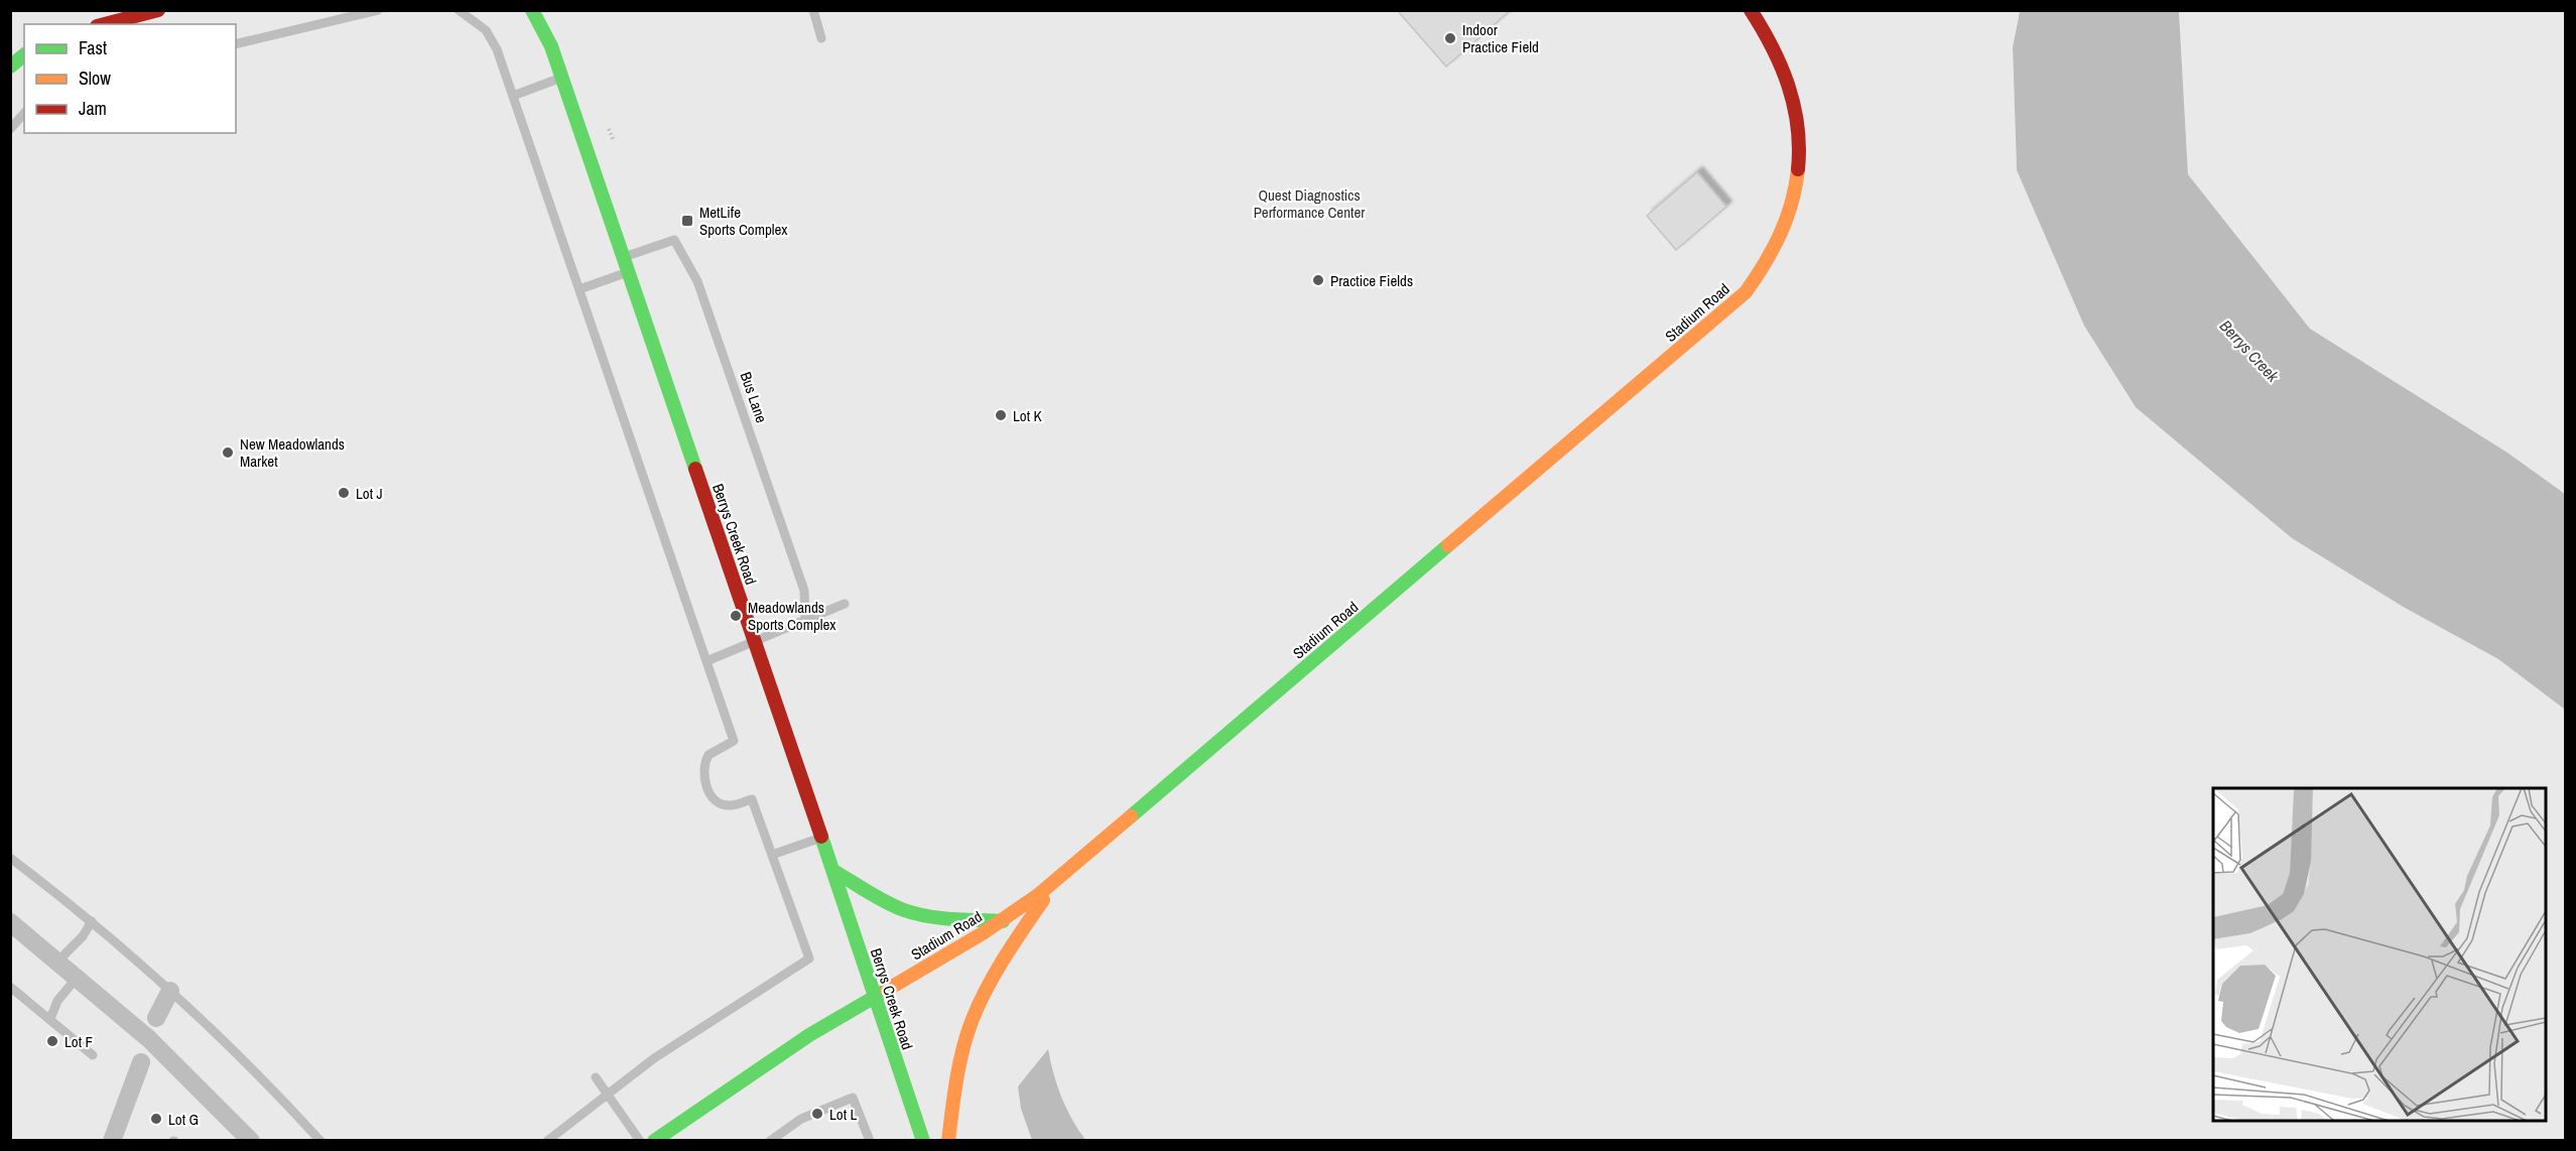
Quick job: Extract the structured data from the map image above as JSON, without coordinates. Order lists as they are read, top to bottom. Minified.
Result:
{"streets":{"street":["Stadium Road","Berrys Creek Road"],"lane":["Bus Lane"]},"crossings":[["Stadium Road","Berrys Creek Road"],["Bus Lane","Berrys Creek Road"]],"water":["Berrys Creek"],"parks":["Quest Diagnostics Performance Center"],"places":{"other":["Indoor Practice Field","Practice Fields","Lot K","New Meadowlands Market","Lot J","Meadowlands Sports Complex","Lot F","Lot L","Lot G"],"transit":["MetLife Sports Complex"]},"legend":["Fast","Slow","Jam"]}
